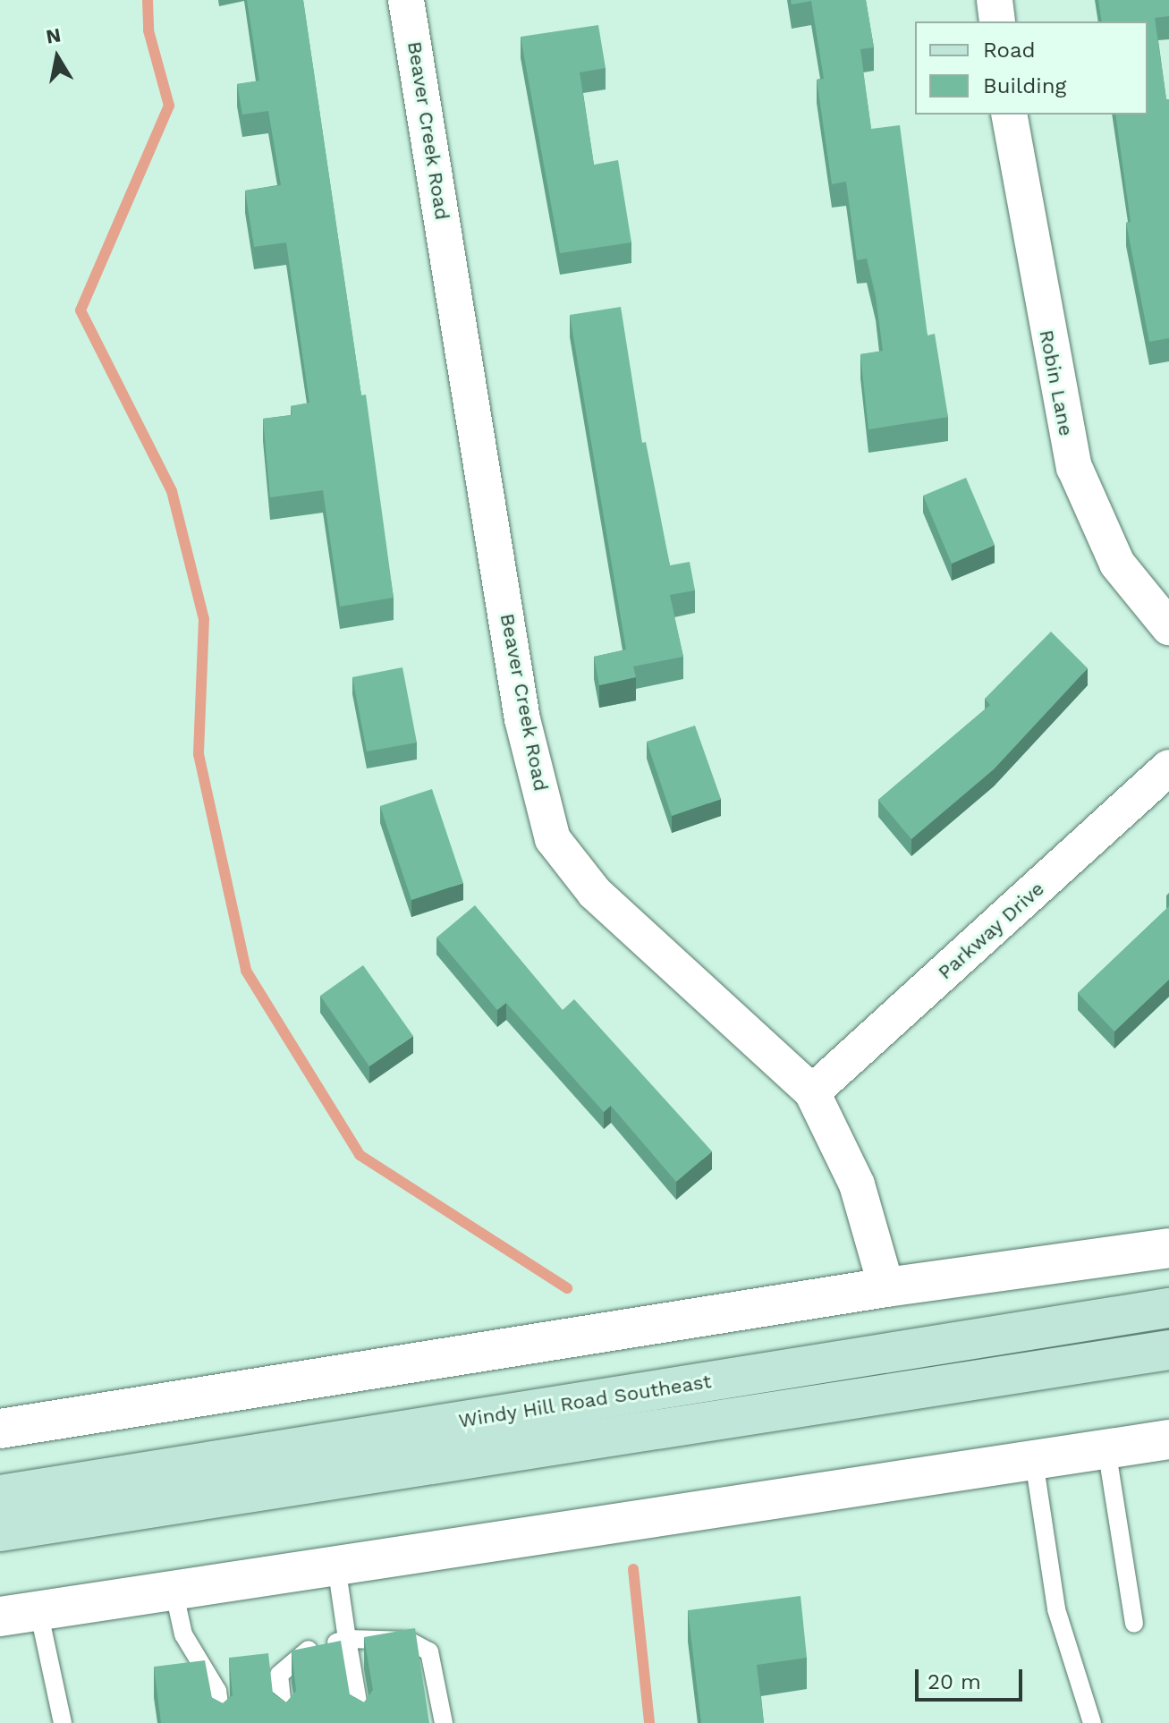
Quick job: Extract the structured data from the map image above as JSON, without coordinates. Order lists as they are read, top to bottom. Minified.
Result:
{"streets":{"main road":["Windy Hill Road Southeast"],"street":["Beaver Creek Road","Robin Lane","Parkway Drive"]},"crossings":[["Beaver Creek Road","Parkway Drive"]],"legend":["Road","Building"],"scale_bar":"20 m","north":"top"}
